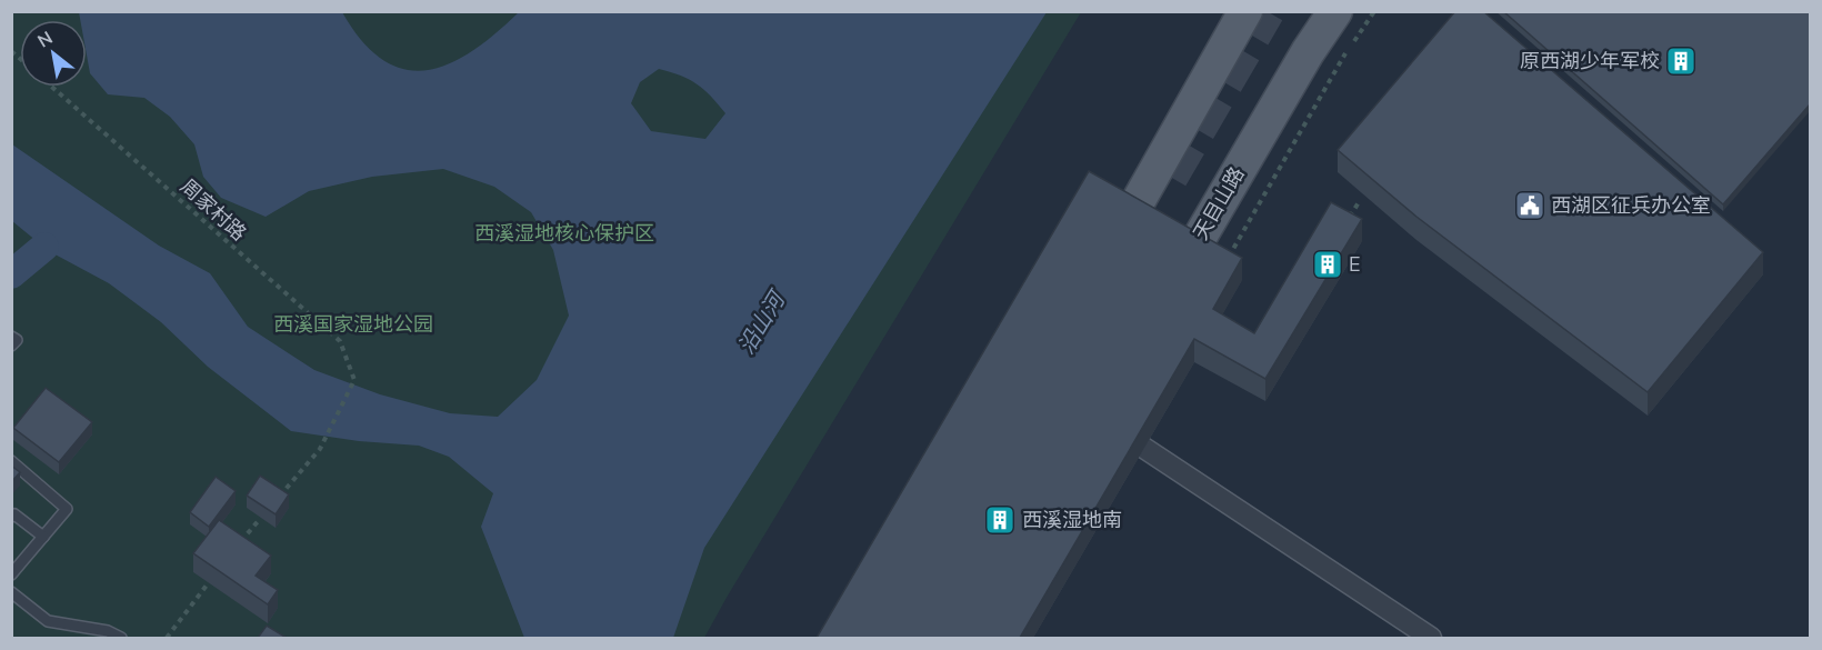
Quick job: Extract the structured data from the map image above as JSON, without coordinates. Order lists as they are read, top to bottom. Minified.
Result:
{"streets":{"main road":["天目山路"],"path":["周家村路"]},"water":["沿山河"],"parks":["西溪湿地核心保护区","西溪国家湿地公园"],"places":{"building":["原西湖少年军校","E","西溪湿地南"],"public building":["西湖区征兵办公室"]},"north":"top left"}
